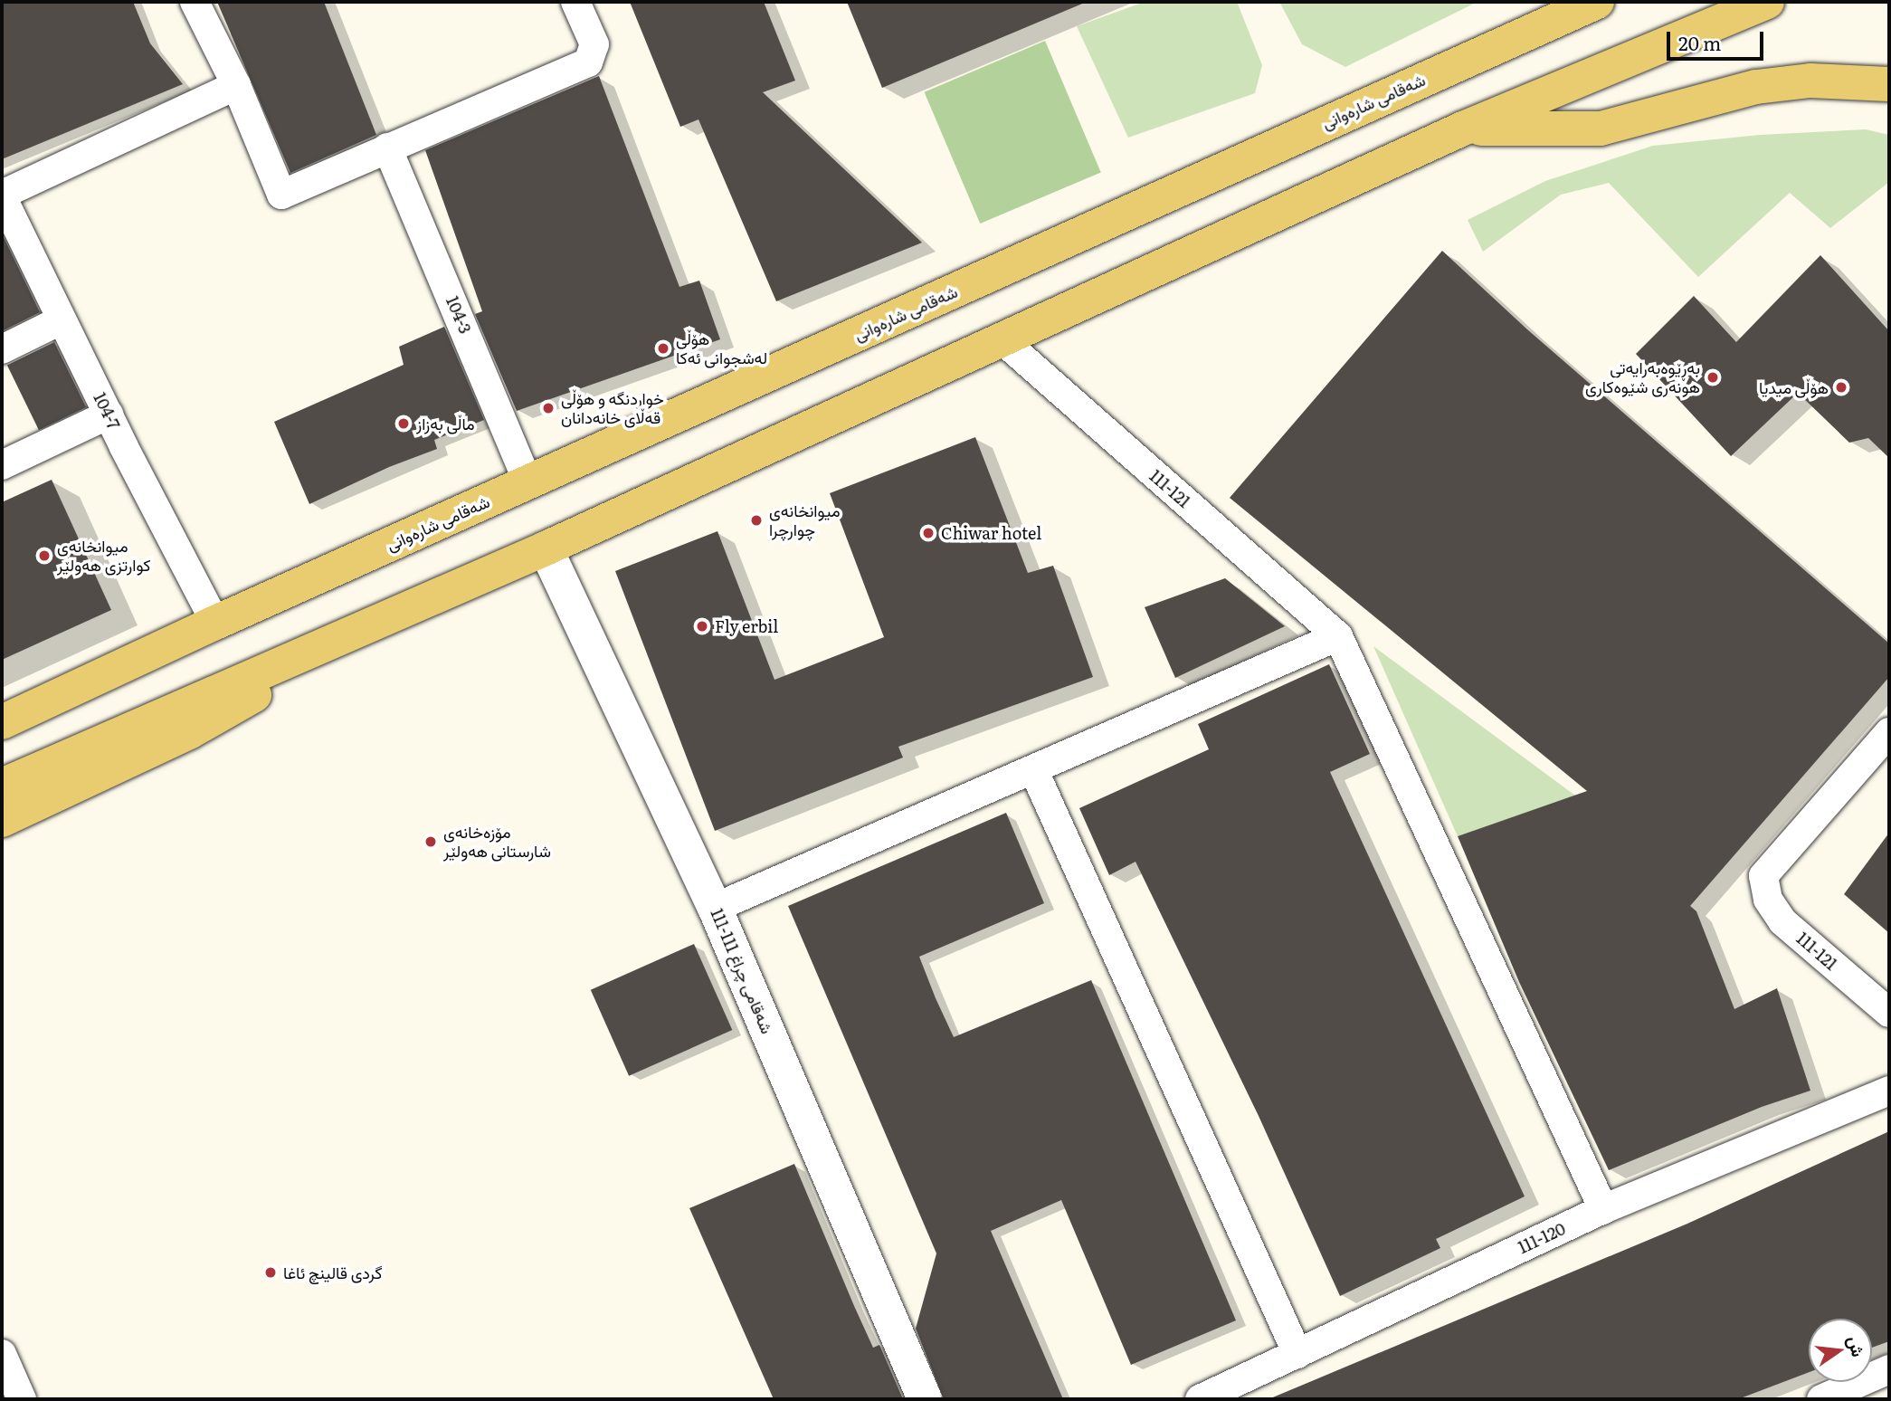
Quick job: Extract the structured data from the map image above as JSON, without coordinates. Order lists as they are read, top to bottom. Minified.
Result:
{"streets":{"main road":["شەقامی شارەوانی"],"street":["104-3","104-7","111-121","شەقامی چراغ 111-111","111-120"]},"crossings":[["شەقامی شارەوانی","104-3"],["شەقامی شارەوانی","104-7"]],"places":["هۆڵی لەشجوانی ئەکا","بەڕێوەبەرایەتی هونەری شێوەکاری","هۆڵی میدیا","خواردنگە و هۆڵی قەڵای خانەدانان","ماڵی بەزاز","میوانخانەی چوارچرا","Chiwar hotel","میوانخانەی کوارتزی هەولێر","Fly erbil","مۆزەخانەی شارستانی هەولێر","گردی قالینچ ئاغا"],"scale_bar":"20 m","north":"right"}
